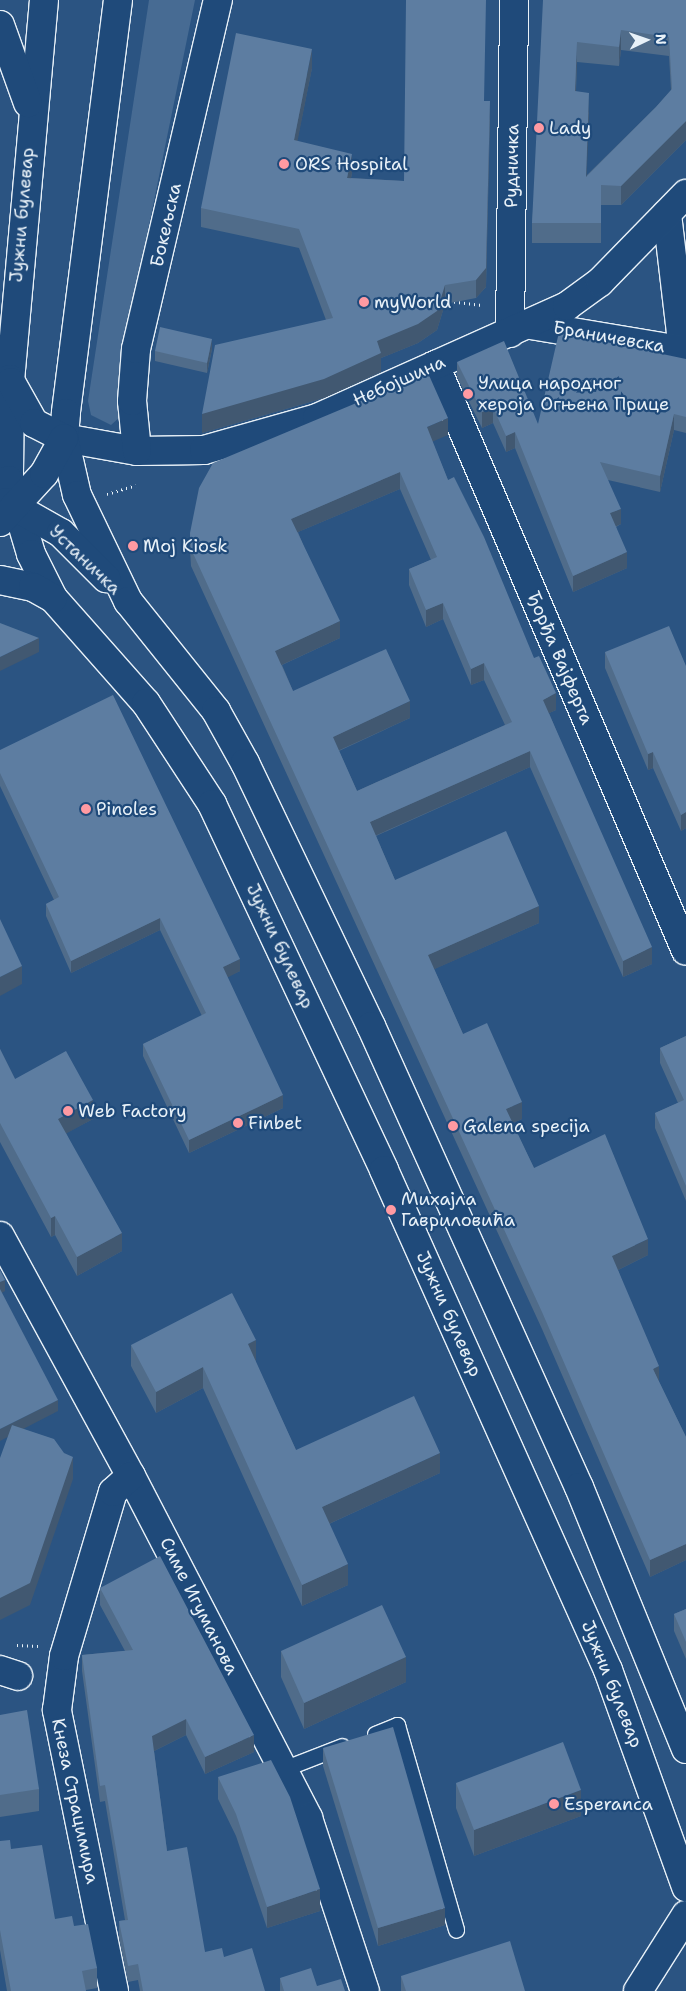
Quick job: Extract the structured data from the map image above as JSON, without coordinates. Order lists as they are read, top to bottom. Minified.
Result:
{"streets":{"main road":["Рудничка","Јужни булевар","Бокељска","Браничевска","Небојшина","Устаничка","Ђорђа Вајферта","Симе Игуманова","Кнеза Страцимира"]},"crossings":[["Рудничка","Браничевска"],["Рудничка","Небојшина"],["Јужни булевар","Небојшина"],["Јужни булевар","Устаничка"],["Бокељска","Небојшина"],["Браничевска","Небојшина"],["Небојшина","Ђорђа Вајферта"],["Симе Игуманова","Кнеза Страцимира"]],"places":["Lady","ORS Hospital","myWorld","Улица народног хероја Огњена Прице","Moj Kiosk","Pinoles","Web Factory","Finbet","Galena specija","Михајла Гавриловића","Esperanca"],"north":"right"}
